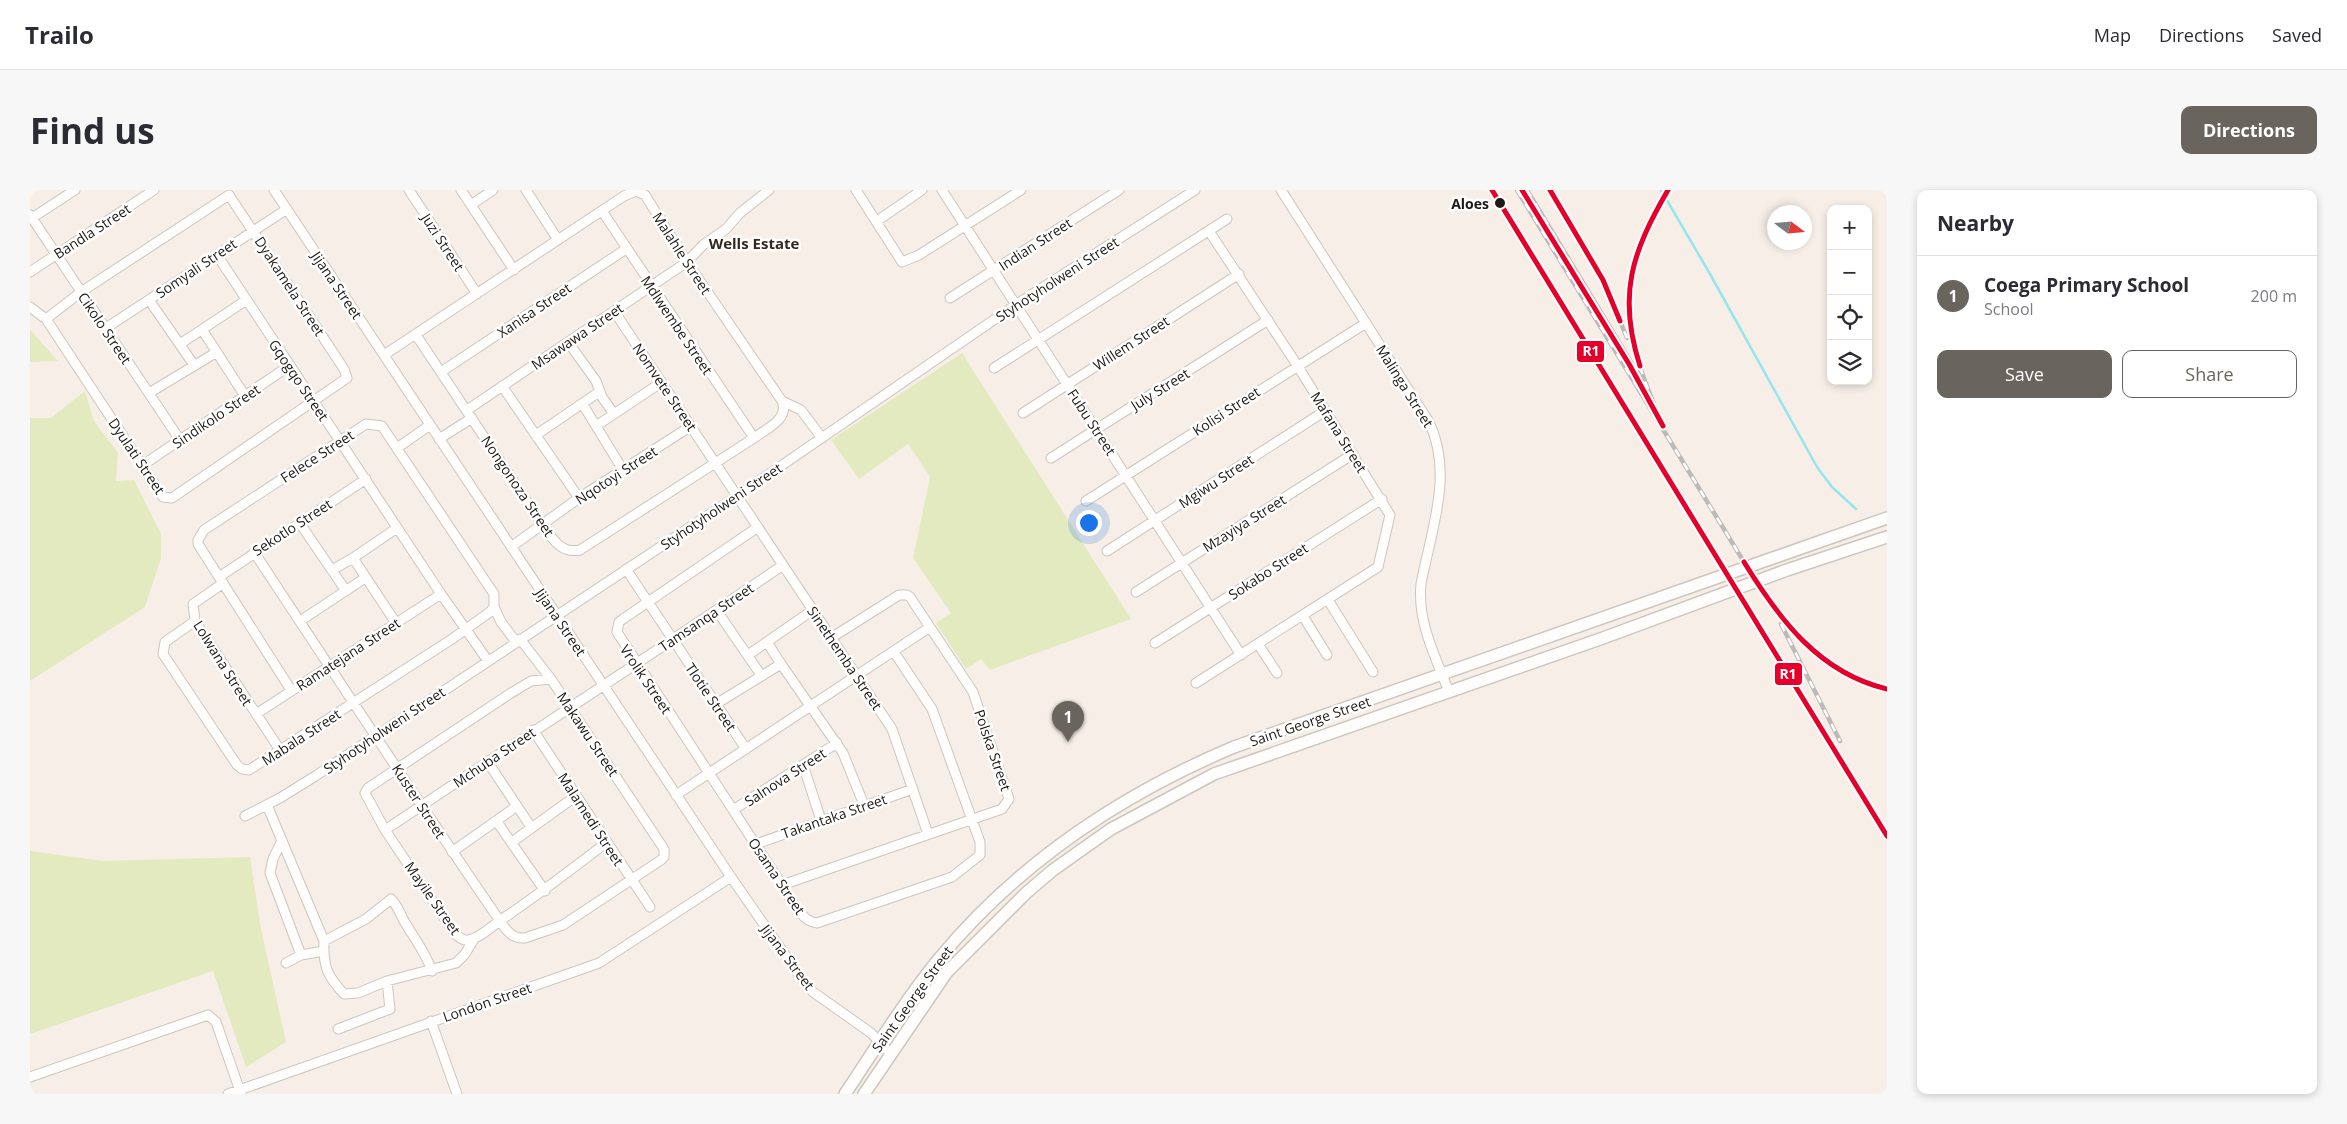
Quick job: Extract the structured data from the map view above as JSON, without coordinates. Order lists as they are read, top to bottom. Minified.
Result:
{"streets":{"main road":["Saint George Street"],"street":["Bandla Street","Juzi Street","Indian Street","Malahle Street","Somyali Street","Styhotyholweni Street","Jijana Street","Dyakamela Street","Xanisa Street","Mdlwembe Street","Cikolo Street","Msawawa Street","Willem Street","Gqogqo Street","Malinga Street","Nomvete Street","July Street","Kolisi Street","Sindikolo Street","Fubu Street","Mafana Street","Dyulati Street","Felece Street","Nqotoyi Street","Mgiwu Street","Nongonoza Street","Mzayiya Street","Sekotlo Street","Sokabo Street","Tamsanqa Street","Ramatejana Street","Sinethemba Street","Lolwana Street","Vrolik Street","Tlotie Street","Makawu Street","Mabala Street","Polska Street","Mchuba Street","Salnova Street","Kuster Street","Takantaka Street","Malamedi Street","Osama Street","Mayile Street","London Street"]},"crossings":[["Bandla Street","Cikolo Street"],["Juzi Street","Malahle Street"],["Indian Street","Fubu Street"],["Malahle Street","Jijana Street"],["Malahle Street","Mdlwembe Street"],["Malahle Street","Msawawa Street"],["Malahle Street","Nongonoza Street"],["Somyali Street","Jijana Street"],["Somyali Street","Dyakamela Street"],["Somyali Street","Cikolo Street"],["Somyali Street","Gqogqo Street"],["Styhotyholweni Street","Jijana Street"],["Styhotyholweni Street","Gqogqo Street"],["Styhotyholweni Street","Nomvete Street"],["Styhotyholweni Street","Fubu Street"],["Styhotyholweni Street","Felece Street"],["Styhotyholweni Street","Sinethemba Street"],["Styhotyholweni Street","Tlotie Street"],["Styhotyholweni Street","Kuster Street"],["Jijana Street","Msawawa Street"],["Jijana Street","Nqotoyi Street"],["Jijana Street","Tamsanqa Street"],["Jijana Street","Saint George Street"],["Jijana Street","Mchuba Street"],["Jijana Street","London Street"],["Dyakamela Street","Cikolo Street"],["Dyakamela Street","Dyulati Street"],["Xanisa Street","Mdlwembe Street"],["Xanisa Street","Nongonoza Street"],["Mdlwembe Street","Msawawa Street"],["Mdlwembe Street","Nongonoza Street"],["Cikolo Street","Sindikolo Street"],["Msawawa Street","Nomvete Street"],["Msawawa Street","Nongonoza Street"],["Willem Street","Fubu Street"],["Willem Street","Mafana Street"],["Gqogqo Street","Sindikolo Street"],["Gqogqo Street","Dyulati Street"],["Gqogqo Street","Felece Street"],["Gqogqo Street","Sekotlo Street"],["Gqogqo Street","Ramatejana Street"],["Gqogqo Street","Mabala Street"],["Malinga Street","Kolisi Street"],["Malinga Street","Saint George Street"],["Nomvete Street","Nqotoyi Street"],["Nomvete Street","Nongonoza Street"],["Nomvete Street","Sinethemba Street"],["July Street","Fubu Street"],["July Street","Mafana Street"],["Kolisi Street","Fubu Street"],["Kolisi Street","Mafana Street"],["Sindikolo Street","Dyulati Street"],["Fubu Street","Mafana Street"],["Fubu Street","Mgiwu Street"],["Fubu Street","Mzayiya Street"],["Fubu Street","Sokabo Street"],["Mafana Street","Mgiwu Street"],["Mafana Street","Mzayiya Street"],["Mafana Street","Sokabo Street"],["Felece Street","Sekotlo Street"],["Felece Street","Ramatejana Street"],["Felece Street","Lolwana Street"],["Felece Street","Makawu Street"],["Nqotoyi Street","Nongonoza Street"],["Sekotlo Street","Lolwana Street"],["Sekotlo Street","Kuster Street"],["Tamsanqa Street","Sinethemba Street"],["Tamsanqa Street","Vrolik Street"],["Tamsanqa Street","Tlotie Street"],["Tamsanqa Street","Mchuba Street"],["Ramatejana Street","Lolwana Street"],["Ramatejana Street","Kuster Street"],["Sinethemba Street","Vrolik Street"],["Sinethemba Street","Polska Street"],["Sinethemba Street","Takantaka Street"],["Lolwana Street","Mabala Street"],["Vrolik Street","Tlotie Street"],["Vrolik Street","Osama Street"],["Makawu Street","Mchuba Street"],["Makawu Street","Kuster Street"],["Makawu Street","Malamedi Street"],["Makawu Street","Mayile Street"],["Mabala Street","Kuster Street"],["Polska Street","Osama Street"],["Mchuba Street","Kuster Street"],["Mchuba Street","Malamedi Street"],["Mchuba Street","Mayile Street"],["Salnova Street","Osama Street"],["Kuster Street","Malamedi Street"],["Kuster Street","Mayile Street"],["Takantaka Street","Osama Street"],["Malamedi Street","Mayile Street"]],"districts":["Wells Estate"],"places":["Aloes"],"lines":["transit line R1"],"north":"right","page":{"header":"Trailo","nav":["Map","Directions","Saved"],"buttons":["Directions",["Save","Share"]],"title":"Find us","heading":"Nearby","map_buttons":["+","−"],"list":[{"mark":"1","name":"Coega Primary School","note":"School","value":"200 m"}],"pins":"1"}}
